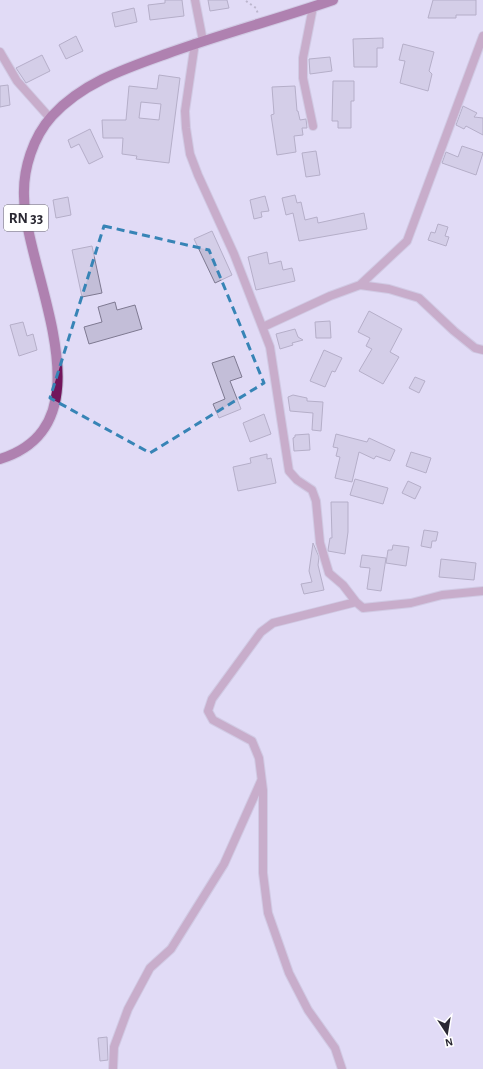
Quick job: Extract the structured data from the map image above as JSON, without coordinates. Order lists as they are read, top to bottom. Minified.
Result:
{"streets":{"main road":["RN 33"]},"north":"bottom"}
